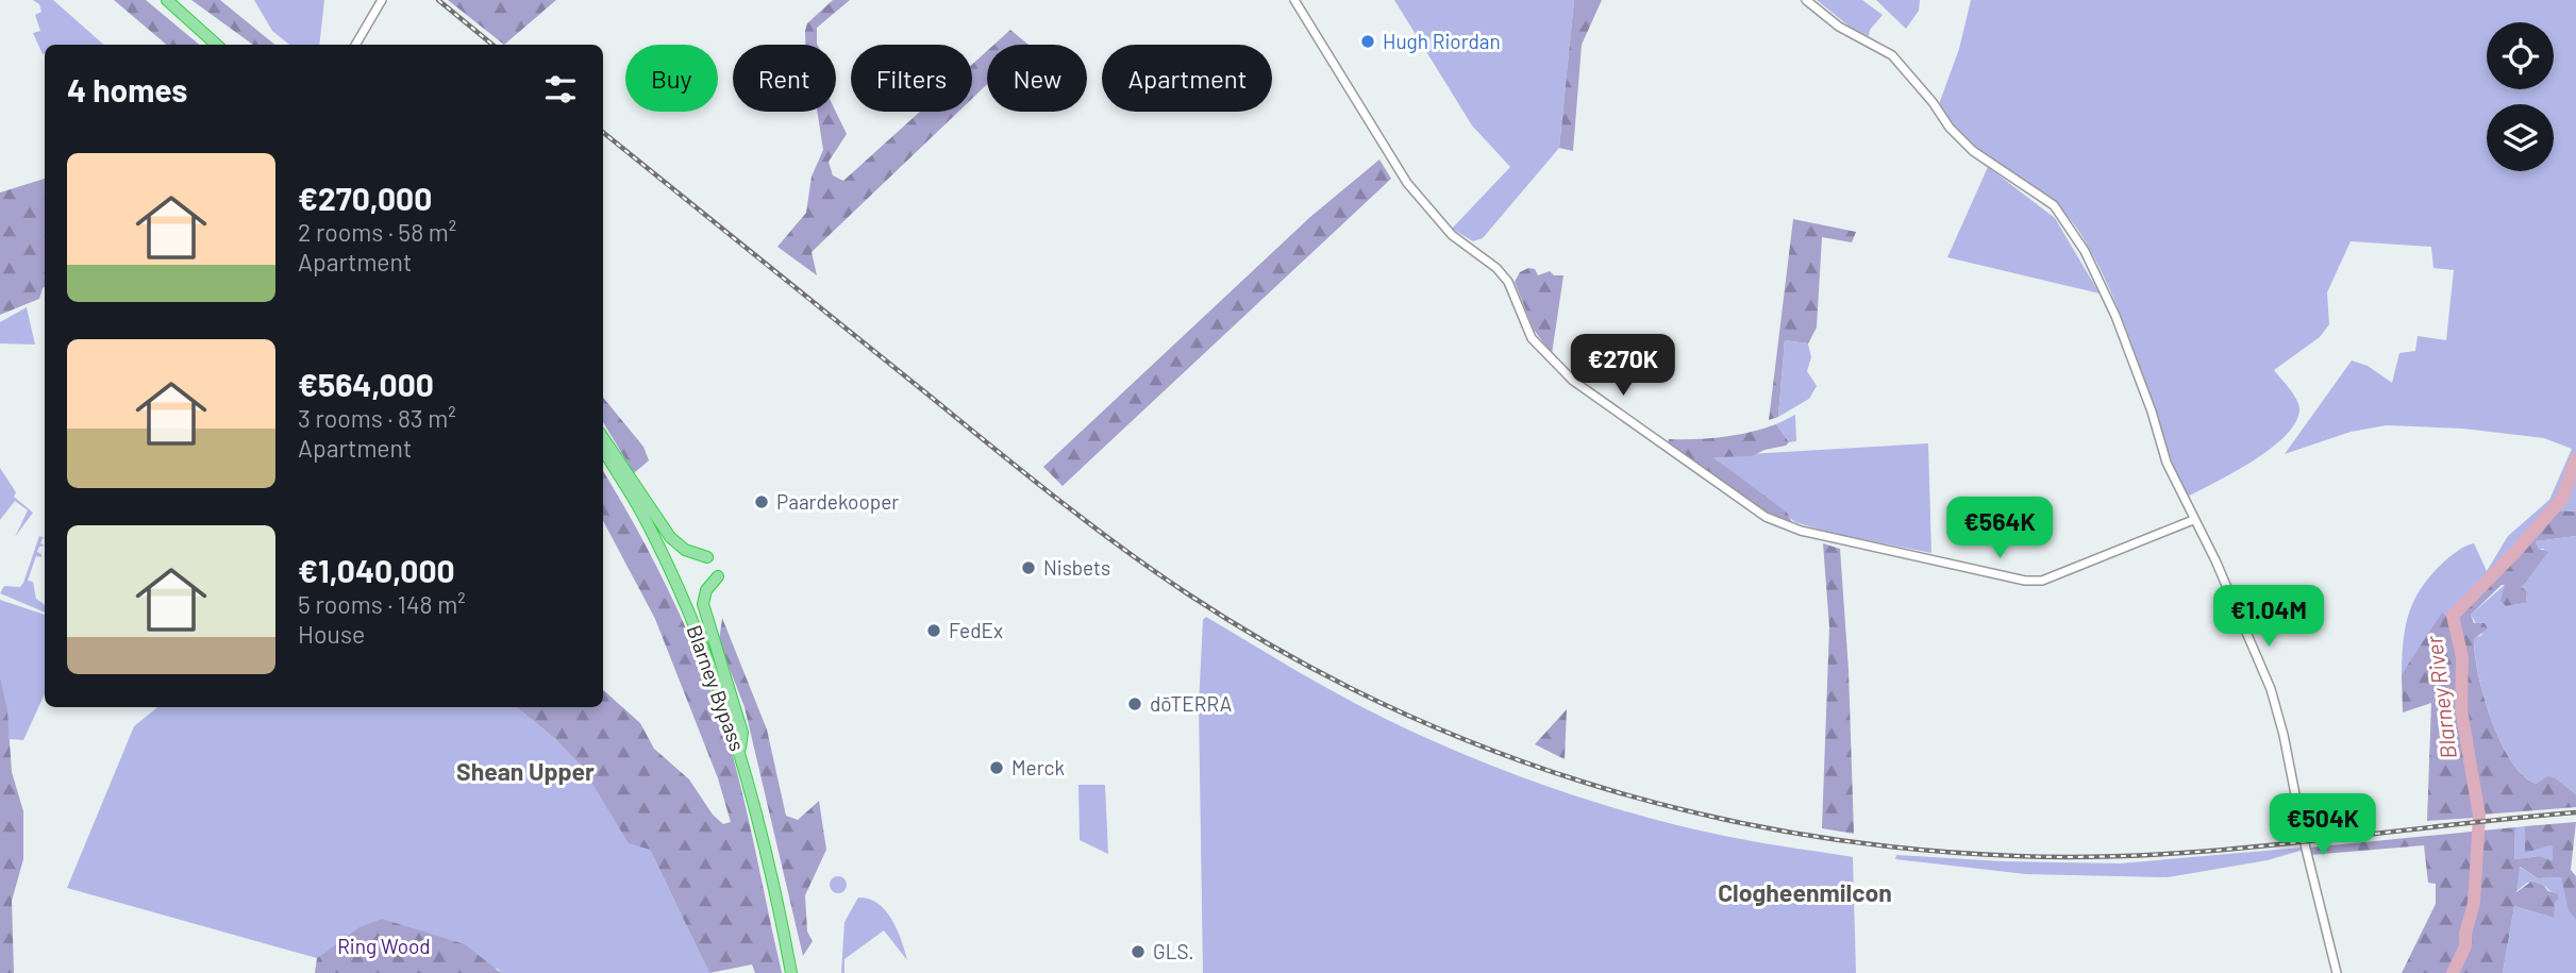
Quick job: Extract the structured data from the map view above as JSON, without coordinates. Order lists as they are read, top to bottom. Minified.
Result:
{"streets":{"highway":["Blarney Bypass"]},"districts":["Shean Upper","Clogheenmilcon"],"water":["Blarney River"],"parks":["Ring Wood"],"places":["Hugh Riordan","Paardekooper","Nisbets","FedEx","dōTERRA","Merck","GLS."],"page":{"chip":["Buy","Rent","Filters","New","Apartment"],"heading":"4 homes","list":[{"name":"€270,000","note":"2 rooms · 58 m² · Apartment"},{"name":"€564,000","note":"3 rooms · 83 m² · Apartment"},{"name":"€1,040,000","note":"5 rooms · 148 m² · House"}],"price":["€270K","€564K","€1.04M","€504K"]}}
